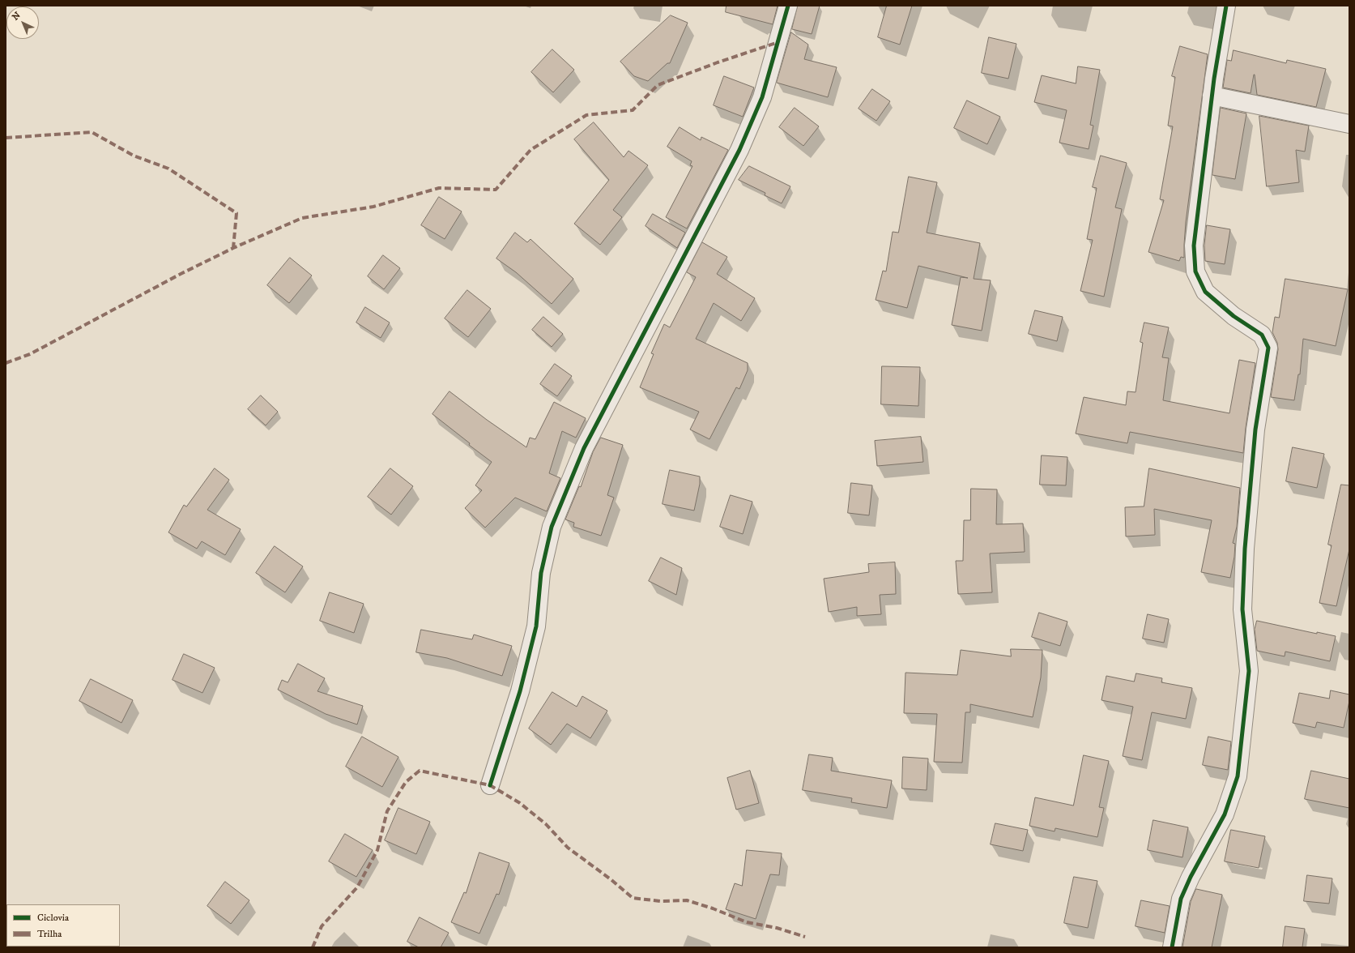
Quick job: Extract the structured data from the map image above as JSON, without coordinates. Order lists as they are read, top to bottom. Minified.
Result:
{"legend":["Ciclovia","Trilha"],"north":"top left"}
